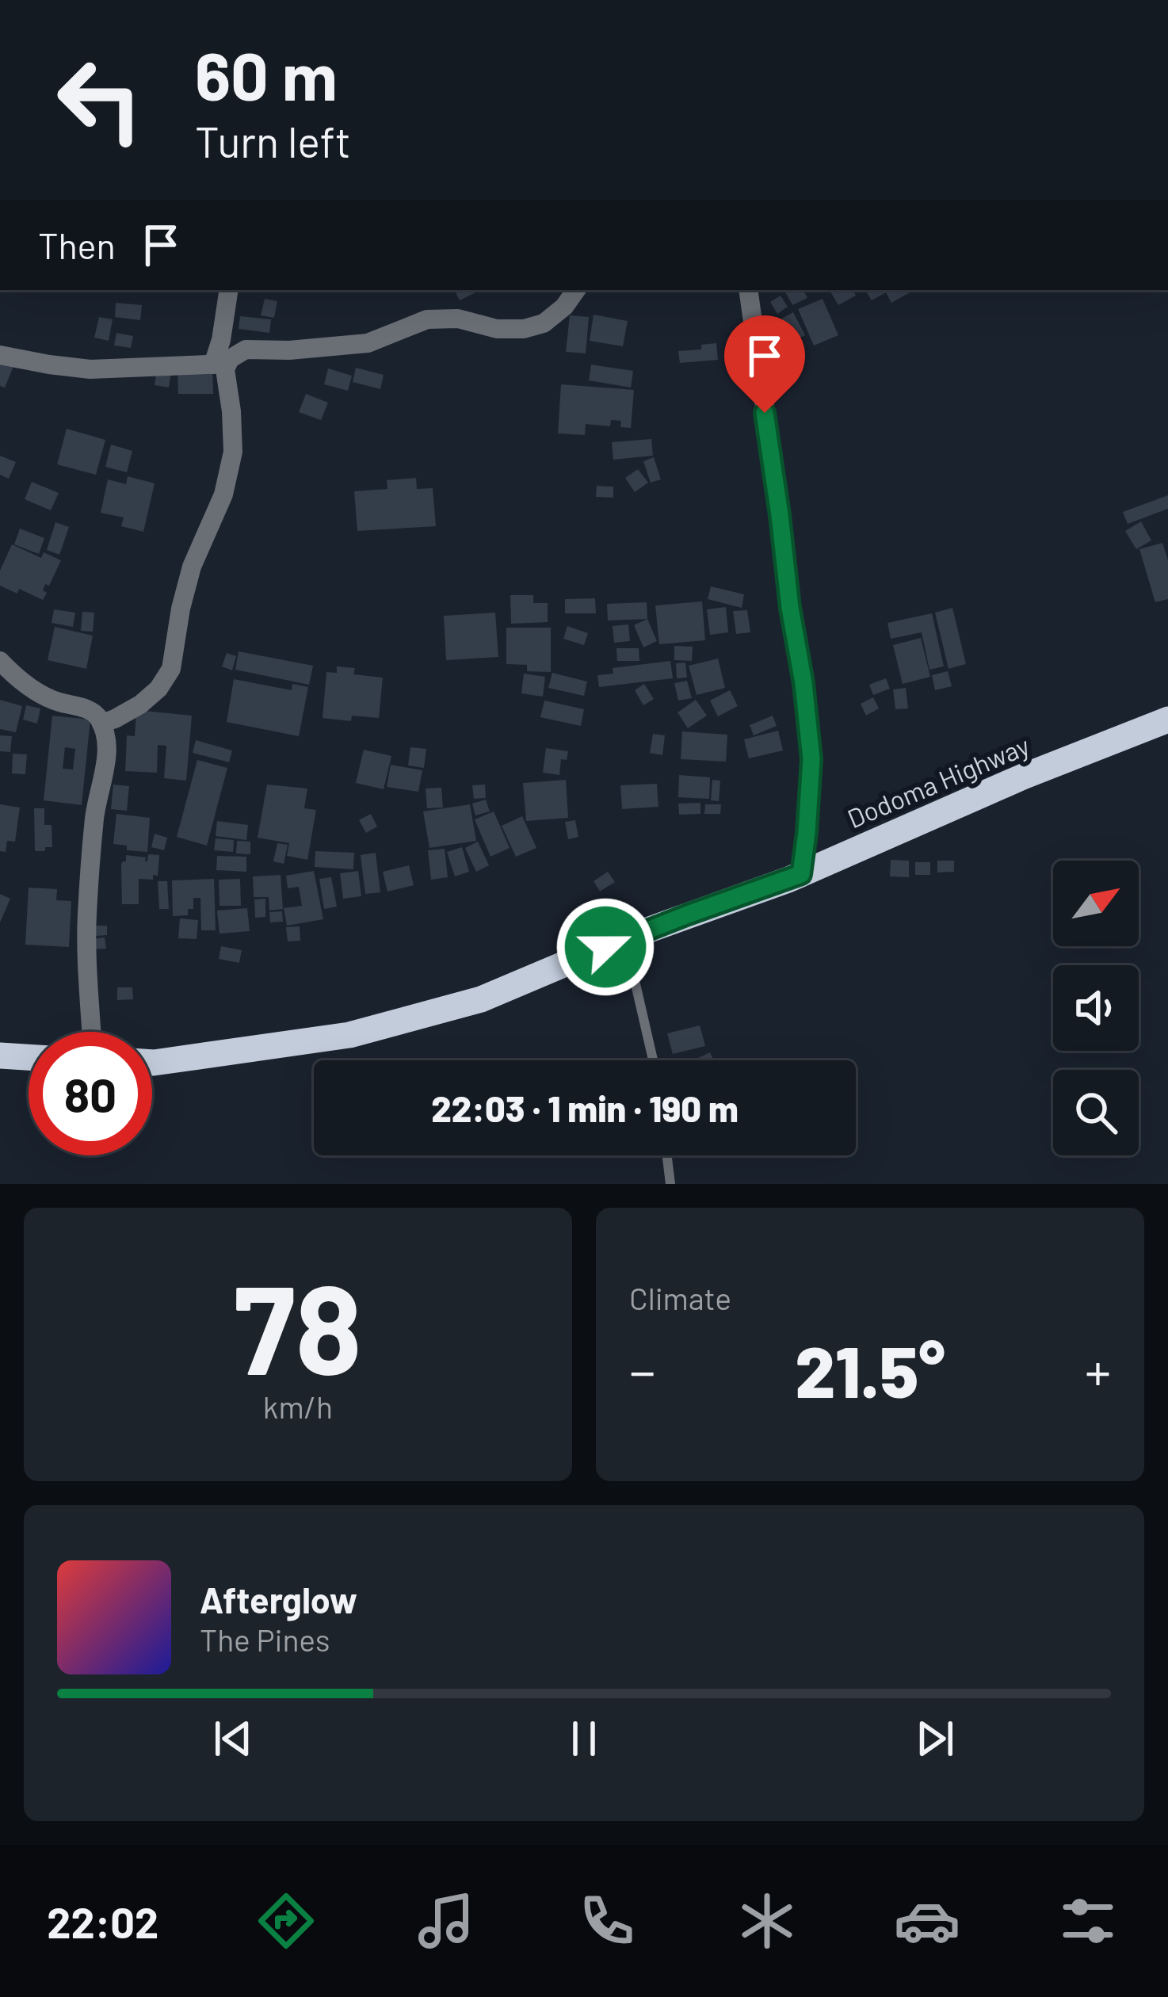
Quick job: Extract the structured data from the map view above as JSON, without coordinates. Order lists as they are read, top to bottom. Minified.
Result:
{"streets":{"highway":["Dodoma Highway"]},"north":"top right","page":{"turn":["60 m","Turn left"],"then":"Then","limit":"80","trip":"22:03 · 1 min · 190 m","tile":[["78","km/h"],"Climate"],"heat":["−","21.5°","+"],"song":["Afterglow","The Pines"],"tabs":"22:02"}}
